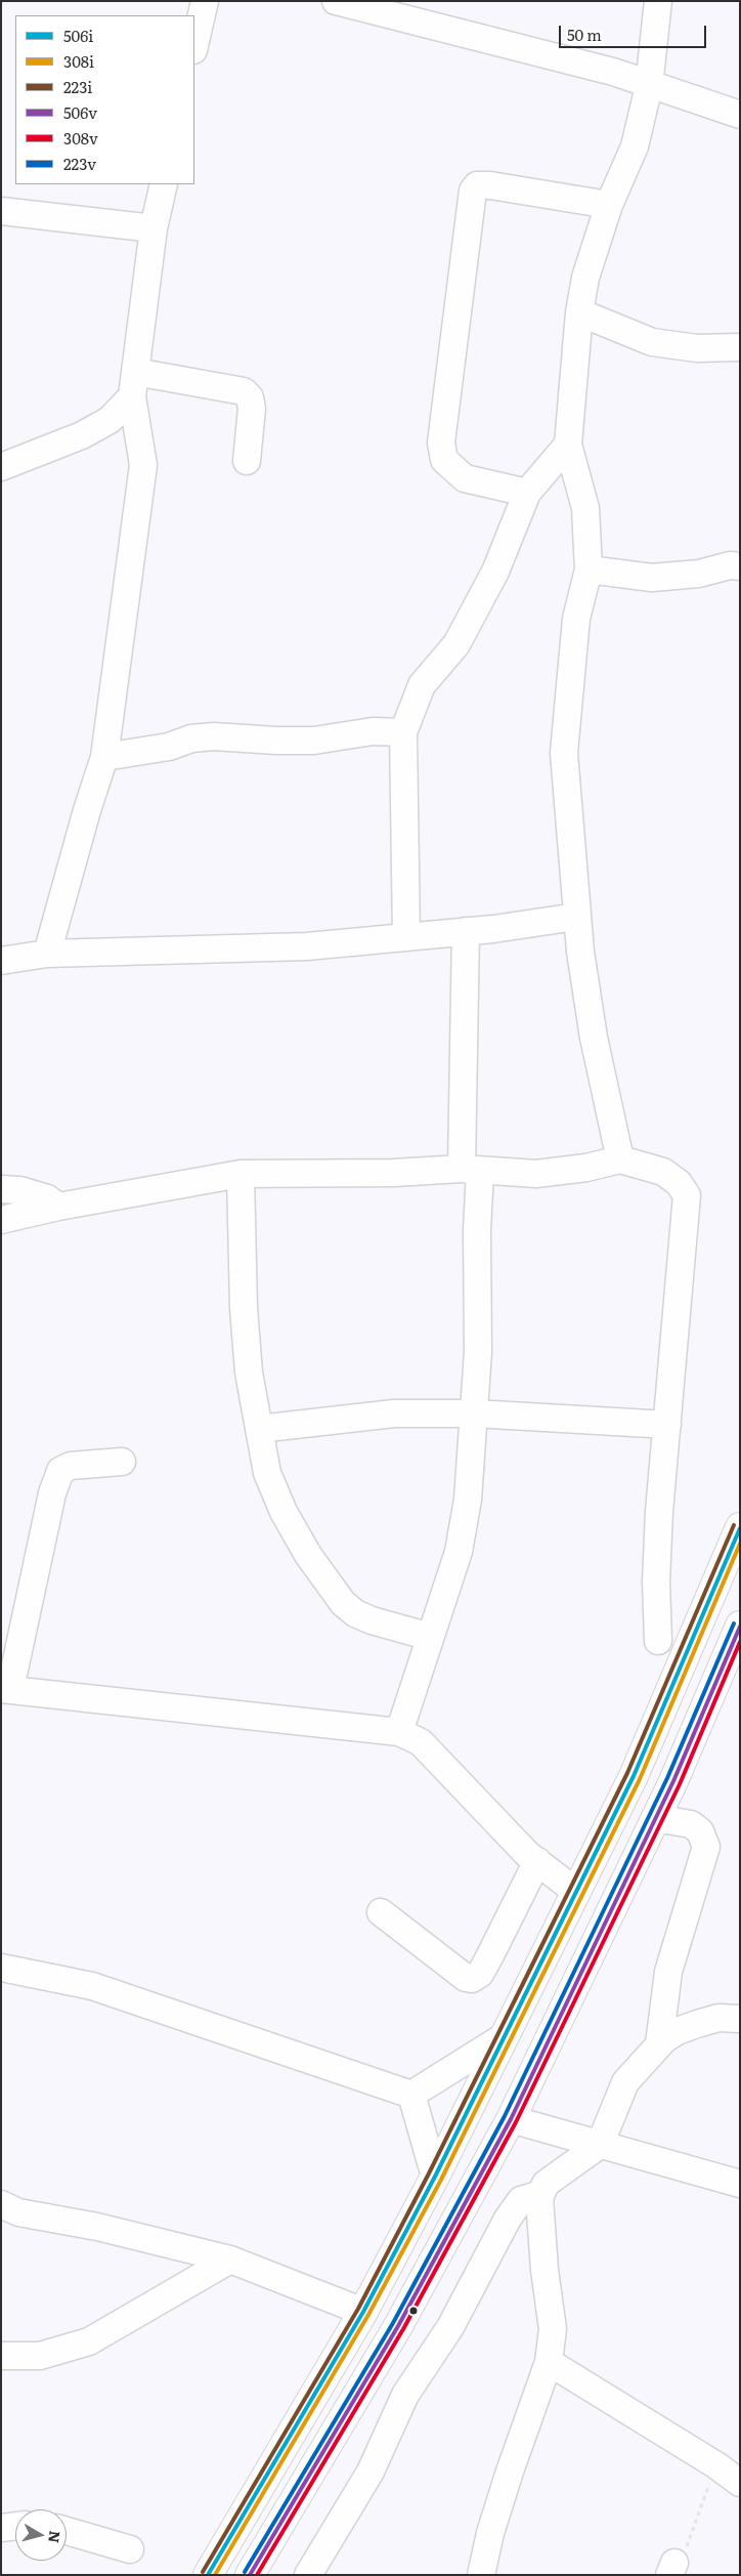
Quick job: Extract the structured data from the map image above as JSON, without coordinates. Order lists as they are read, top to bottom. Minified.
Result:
{"lines":["transit line 223i","transit line 506i","transit line 308i","transit line 223v","transit line 506v","transit line 308v"],"legend":["506i","308i","223i","506v","308v","223v"],"scale_bar":"50 m","north":"right"}
